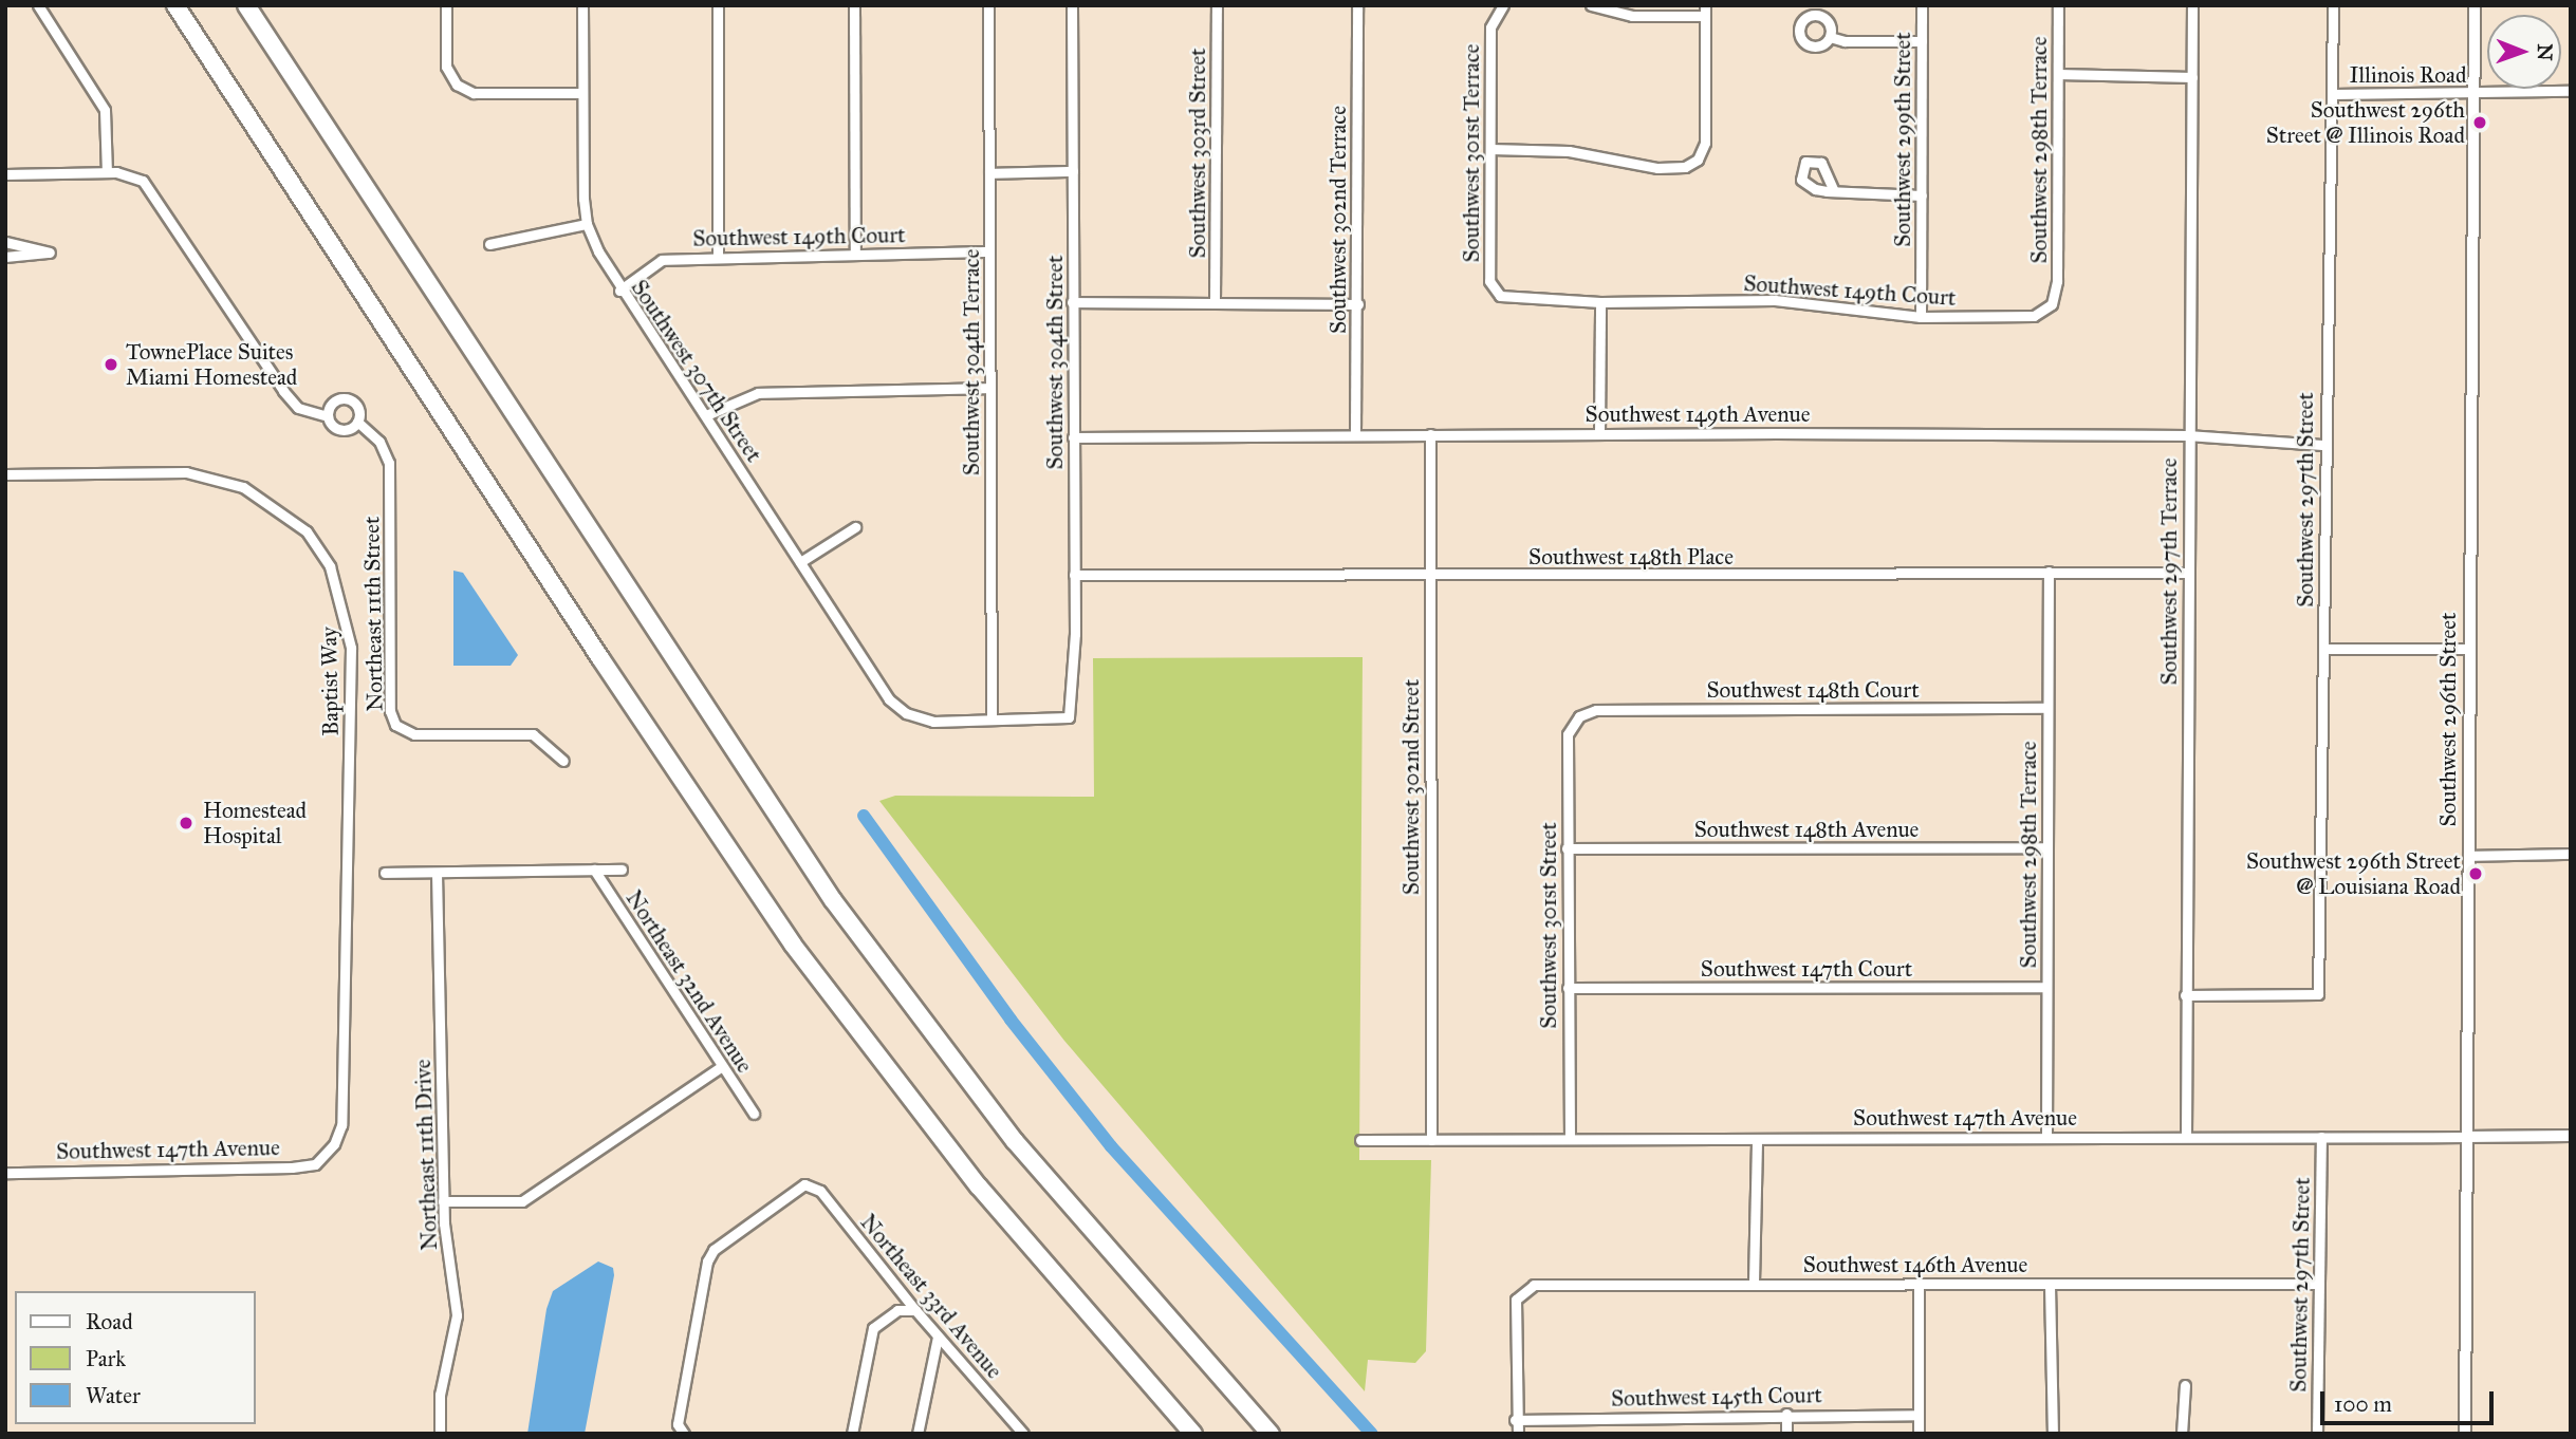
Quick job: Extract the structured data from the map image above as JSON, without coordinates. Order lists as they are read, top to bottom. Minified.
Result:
{"streets":{"street":["Illinois Road","Southwest 299th Street","Southwest 298th Terrace","Southwest 303rd Street","Southwest 301st Terrace","Southwest 302nd Terrace","Southwest 149th Court","Southwest 304th Terrace","Southwest 304th Street","Southwest 307th Street","Southwest 149th Avenue","Southwest 297th Street","Southwest 148th Place","Southwest 297th Terrace","Northeast 11th Street","Baptist Way","Southwest 148th Court","Southwest 296th Street","Southwest 302nd Street","Southwest 148th Avenue","Southwest 301st Street","Southwest 147th Court","Northeast 32nd Avenue","Southwest 147th Avenue","Northeast 11th Drive","Southwest 146th Avenue","Northeast 33rd Avenue","Southwest 145th Court"]},"crossings":[["Illinois Road","Southwest 297th Street"],["Illinois Road","Southwest 296th Street"],["Southwest 299th Street","Southwest 149th Court"],["Southwest 298th Terrace","Southwest 149th Court"],["Southwest 298th Terrace","Southwest 148th Place"],["Southwest 298th Terrace","Southwest 148th Court"],["Southwest 298th Terrace","Southwest 148th Avenue"],["Southwest 298th Terrace","Southwest 147th Court"],["Southwest 298th Terrace","Southwest 147th Avenue"],["Southwest 301st Terrace","Southwest 149th Court"],["Southwest 302nd Terrace","Southwest 149th Avenue"],["Southwest 149th Court","Southwest 304th Terrace"],["Southwest 149th Court","Southwest 307th Street"],["Southwest 304th Terrace","Southwest 304th Street"],["Southwest 304th Terrace","Southwest 307th Street"],["Southwest 304th Street","Southwest 307th Street"],["Southwest 304th Street","Southwest 149th Avenue"],["Southwest 304th Street","Southwest 148th Place"],["Southwest 149th Avenue","Southwest 297th Street"],["Southwest 149th Avenue","Southwest 297th Terrace"],["Southwest 149th Avenue","Southwest 302nd Street"],["Southwest 297th Street","Southwest 297th Terrace"],["Southwest 297th Street","Southwest 147th Avenue"],["Southwest 297th Street","Southwest 146th Avenue"],["Southwest 148th Place","Southwest 297th Terrace"],["Southwest 148th Place","Southwest 302nd Street"],["Southwest 297th Terrace","Southwest 147th Avenue"],["Baptist Way","Southwest 147th Avenue"],["Southwest 148th Court","Southwest 301st Street"],["Southwest 296th Street","Southwest 147th Avenue"],["Southwest 302nd Street","Southwest 147th Avenue"],["Southwest 148th Avenue","Southwest 301st Street"],["Southwest 301st Street","Southwest 147th Court"],["Southwest 301st Street","Southwest 147th Avenue"],["Northeast 32nd Avenue","Northeast 11th Drive"],["Southwest 146th Avenue","Southwest 145th Court"]],"places":["Southwest 296th Street @ Illinois Road","TownePlace Suites Miami Homestead","Homestead Hospital","Southwest 296th Street @ Louisiana Road"],"legend":["Road","Park","Water"],"scale_bar":"100 m","north":"right"}
